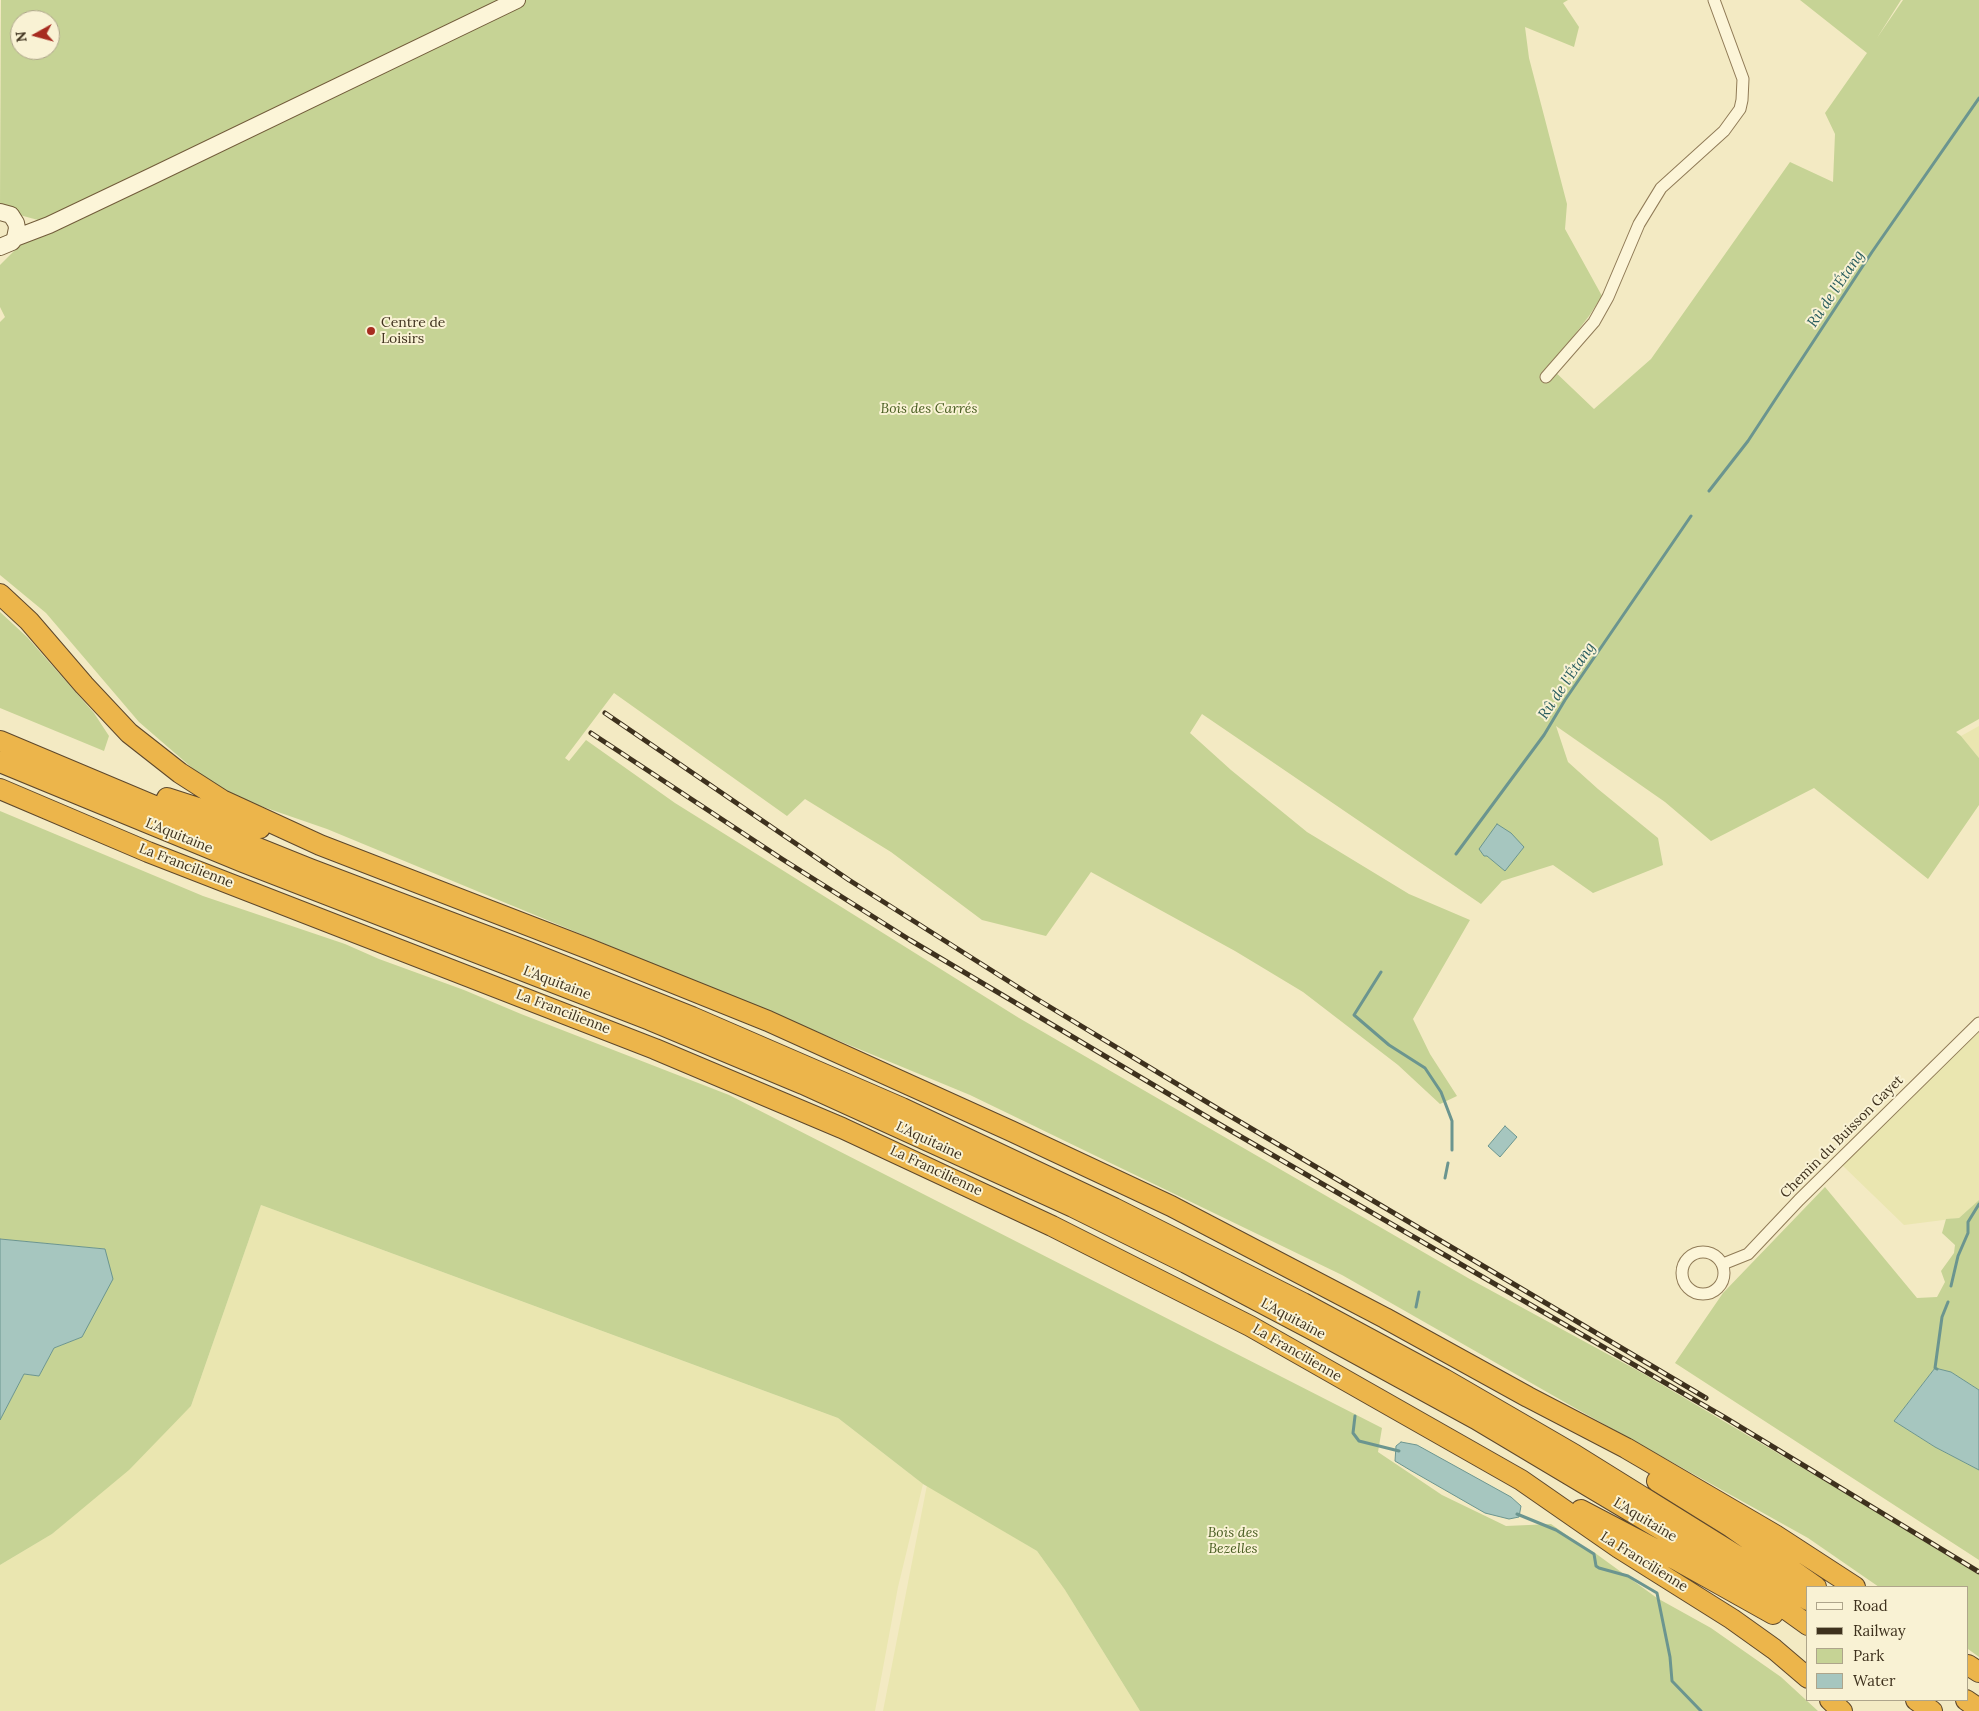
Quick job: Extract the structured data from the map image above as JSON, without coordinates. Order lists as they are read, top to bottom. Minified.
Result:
{"streets":{"highway":["L'Aquitaine","La Francilienne"],"street":["Chemin du Buisson Gayet"]},"water":["Rû de l'Étang"],"parks":["Bois des Carrés","Bois des Bezelles"],"places":["Centre de Loisirs"],"legend":["Road","Railway","Park","Water"],"north":"left"}
